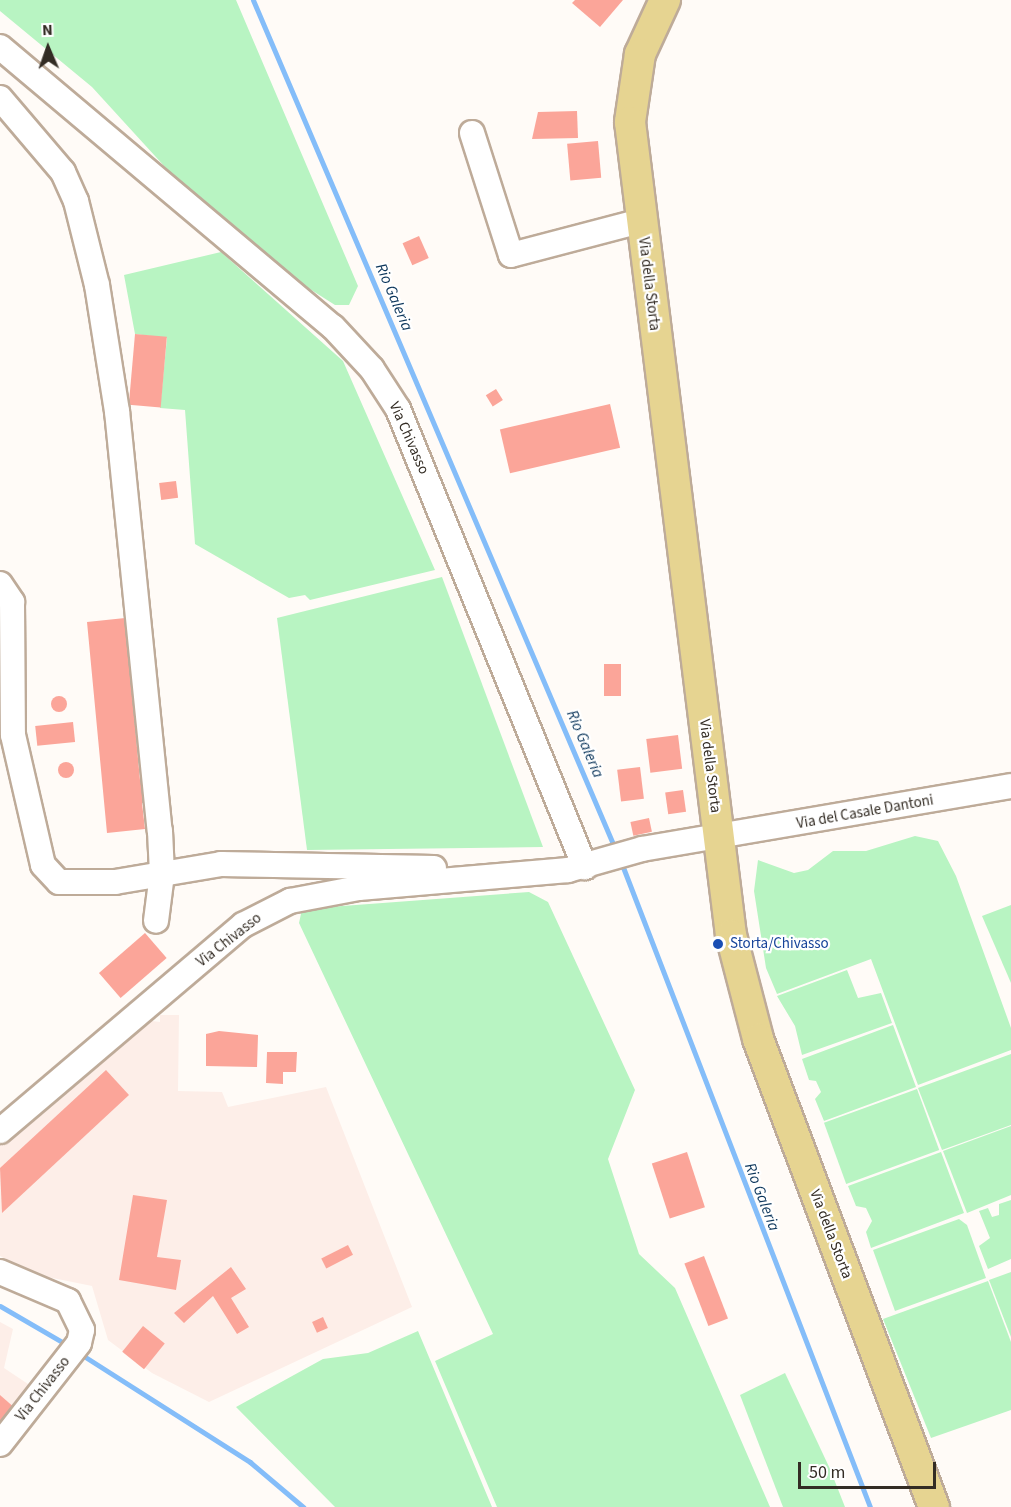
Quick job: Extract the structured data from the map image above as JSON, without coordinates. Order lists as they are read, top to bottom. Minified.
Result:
{"streets":{"main road":["Via della Storta"],"street":["Via Chivasso","Via del Casale Dantoni"]},"crossings":[["Via della Storta","Via Chivasso"],["Via della Storta","Via del Casale Dantoni"],["Via Chivasso","Via del Casale Dantoni"]],"water":["Rio Galeria"],"places":["Storta/Chivasso"],"scale_bar":"50 m","north":"top"}
